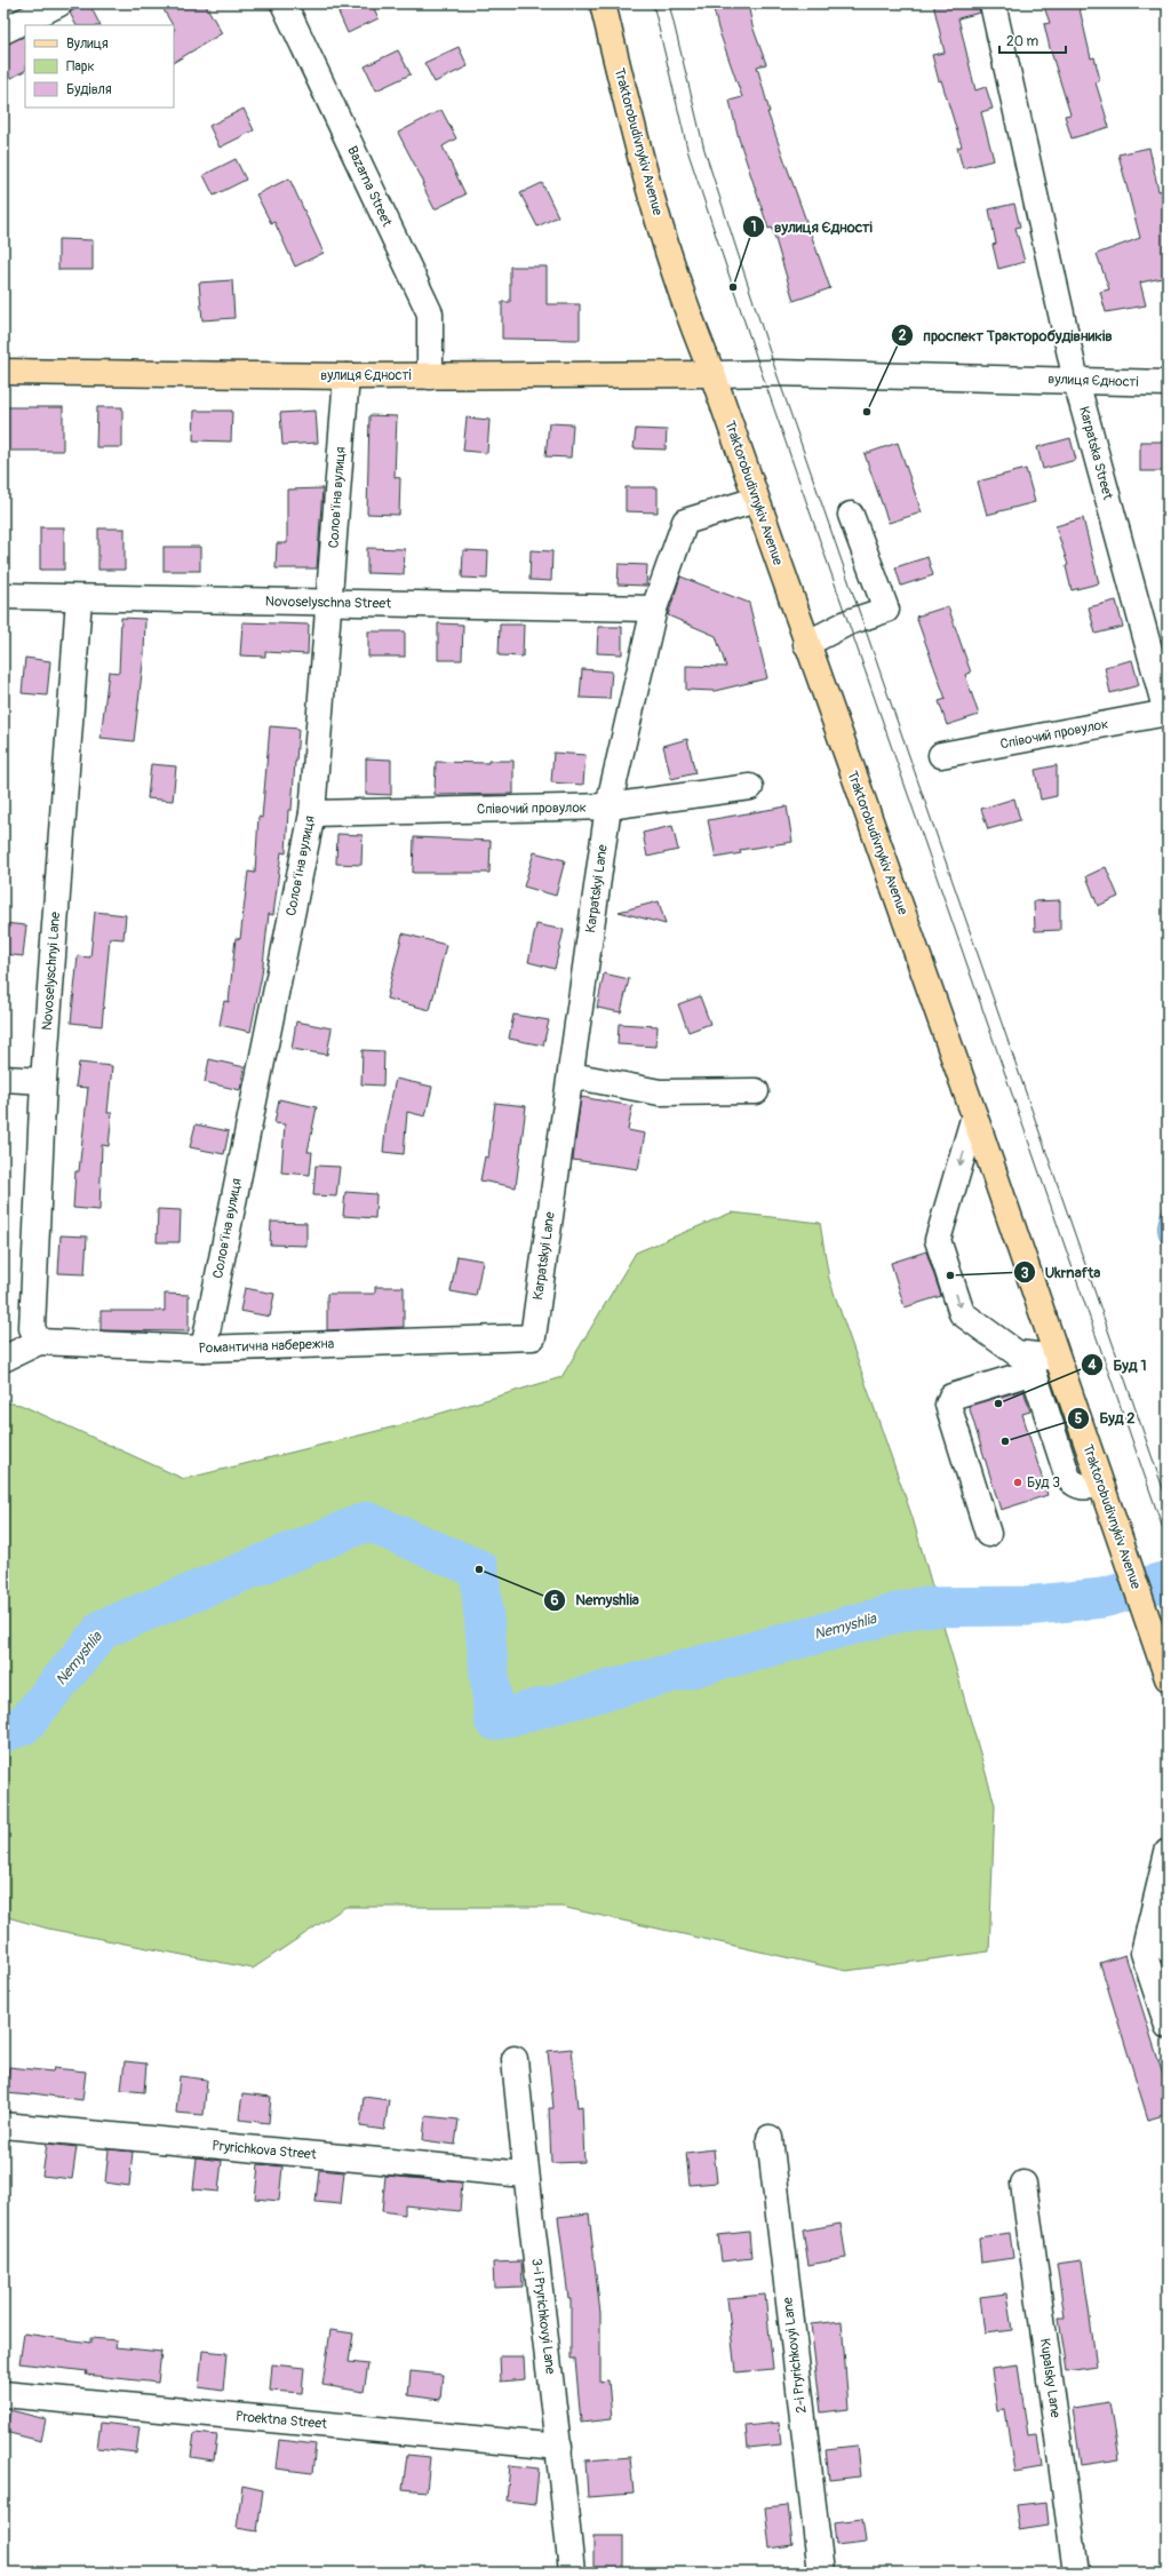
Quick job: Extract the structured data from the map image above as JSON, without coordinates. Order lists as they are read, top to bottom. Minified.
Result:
{"streets":{"main road":["Traktorobudivnykiv Avenue","вулиця Єдності"],"street":["Bazarna Street","Karpatska Street","Солов'їна вулиця","Novoselyschna Street","Співочий провулок","Karpatskyi Lane","Novoselyschnyi Lane","Романтична набережна","Pryrichkova Street","3-i Pryrichkovyi Lane","2-i Pryrichkovyi Lane","Kupalsky Lane","Proektna Street"]},"crossings":[["Traktorobudivnykiv Avenue","вулиця Єдності"],["Traktorobudivnykiv Avenue","Karpatskyi Lane"],["Bazarna Street","вулиця Єдності"],["вулиця Єдності","Karpatska Street"],["вулиця Єдності","Солов'їна вулиця"],["Karpatska Street","Співочий провулок"],["Солов'їна вулиця","Novoselyschna Street"],["Солов'їна вулиця","Співочий провулок"],["Солов'їна вулиця","Романтична набережна"],["Novoselyschna Street","Karpatskyi Lane"],["Novoselyschna Street","Novoselyschnyi Lane"],["Співочий провулок","Karpatskyi Lane"],["Karpatskyi Lane","Романтична набережна"],["Novoselyschnyi Lane","Романтична набережна"],["Pryrichkova Street","3-i Pryrichkovyi Lane"],["3-i Pryrichkovyi Lane","Proektna Street"]],"water":["Nemyshlia"],"places":["вулиця Єдності","проспект Тракторобудівників","Ukrnafta","Буд 1","Буд 2","Буд 3","Nemyshlia"],"legend":["Вулиця","Парк","Будівля"],"scale_bar":"20 m"}
